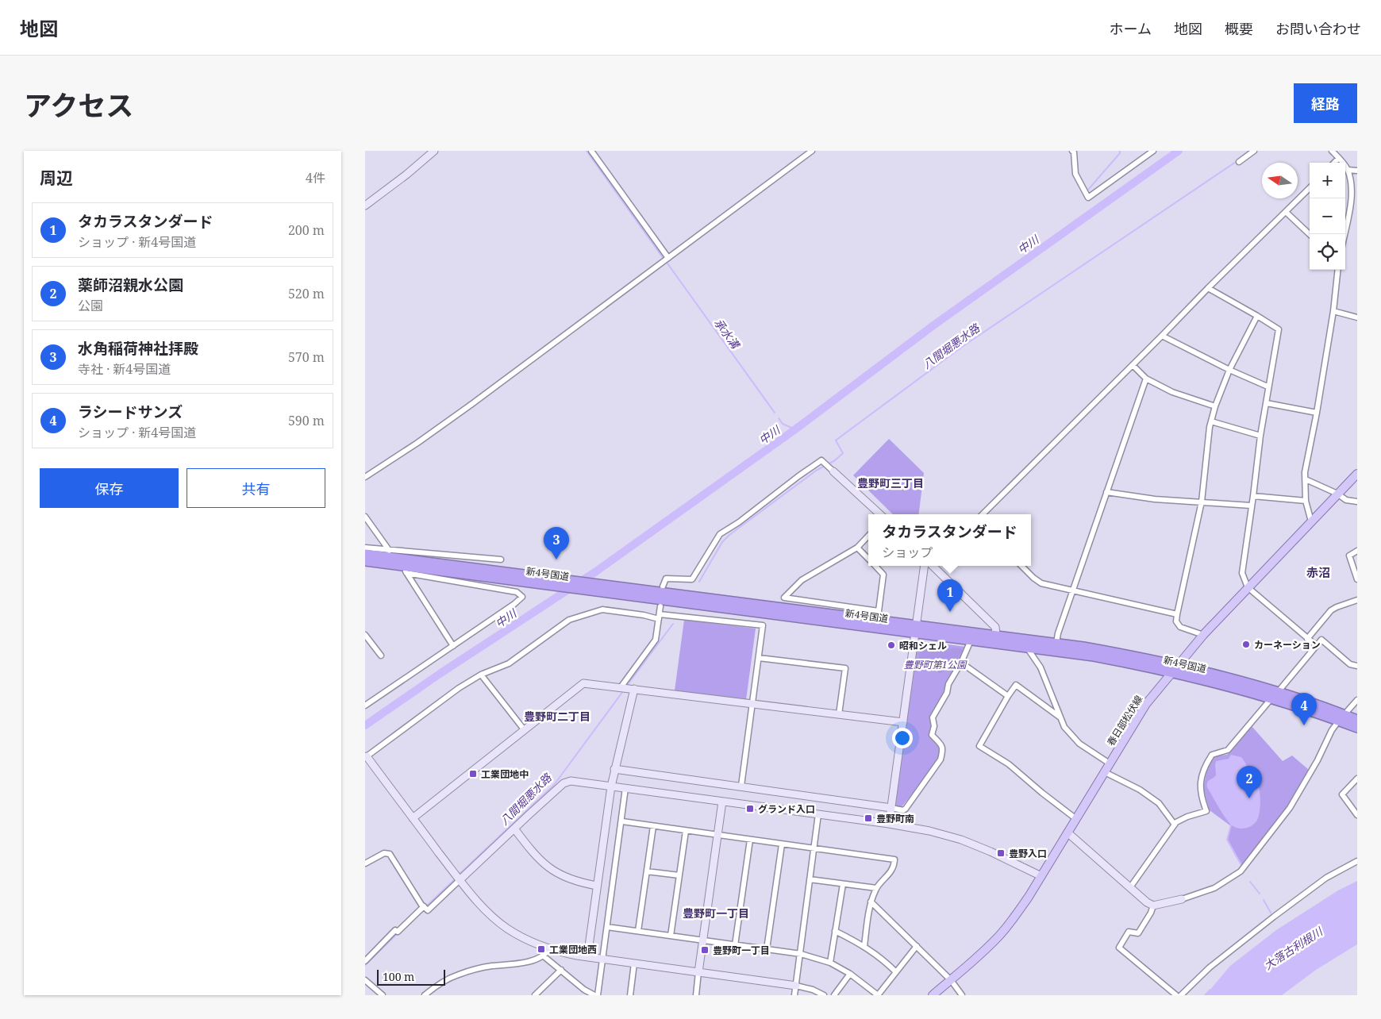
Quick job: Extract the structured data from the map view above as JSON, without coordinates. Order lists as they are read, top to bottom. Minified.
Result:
{"streets":{"highway":["新4号国道"],"main road":["春日部松伏線"]},"crossings":[["新4号国道","春日部松伏線"]],"districts":["豊野町三丁目","赤沼","豊野町二丁目","豊野町一丁目"],"water":["中川","承水溝","八間堀悪水路","大落古利根川"],"parks":["豊野町第1公園"],"places":{"other":["カーネーション","昭和シェル"],"transit":["工業団地中","グランド入口","豊野町南","豊野入口","工業団地西","豊野町一丁目"]},"scale_bar":"100 m","north":"left","page":{"header":"地図","nav":["ホーム","地図","概要","お問い合わせ"],"title":"アクセス","buttons":["経路",["保存","共有"]],"heading":["周辺","4件"],"map_buttons":["+","−"],"list":[{"mark":"1","name":"タカラスタンダード","note":"ショップ · 新4号国道","value":"200 m"},{"mark":"2","name":"薬師沼親水公園","note":"公園","value":"520 m"},{"mark":"3","name":"水角稲荷神社拝殿","note":"寺社 · 新4号国道","value":"570 m"},{"mark":"4","name":"ラシードサンズ","note":"ショップ · 新4号国道","value":"590 m"}],"popup":["タカラスタンダード","ショップ"],"pins":["3","1","4","2"],"scale":"100 m"}}
